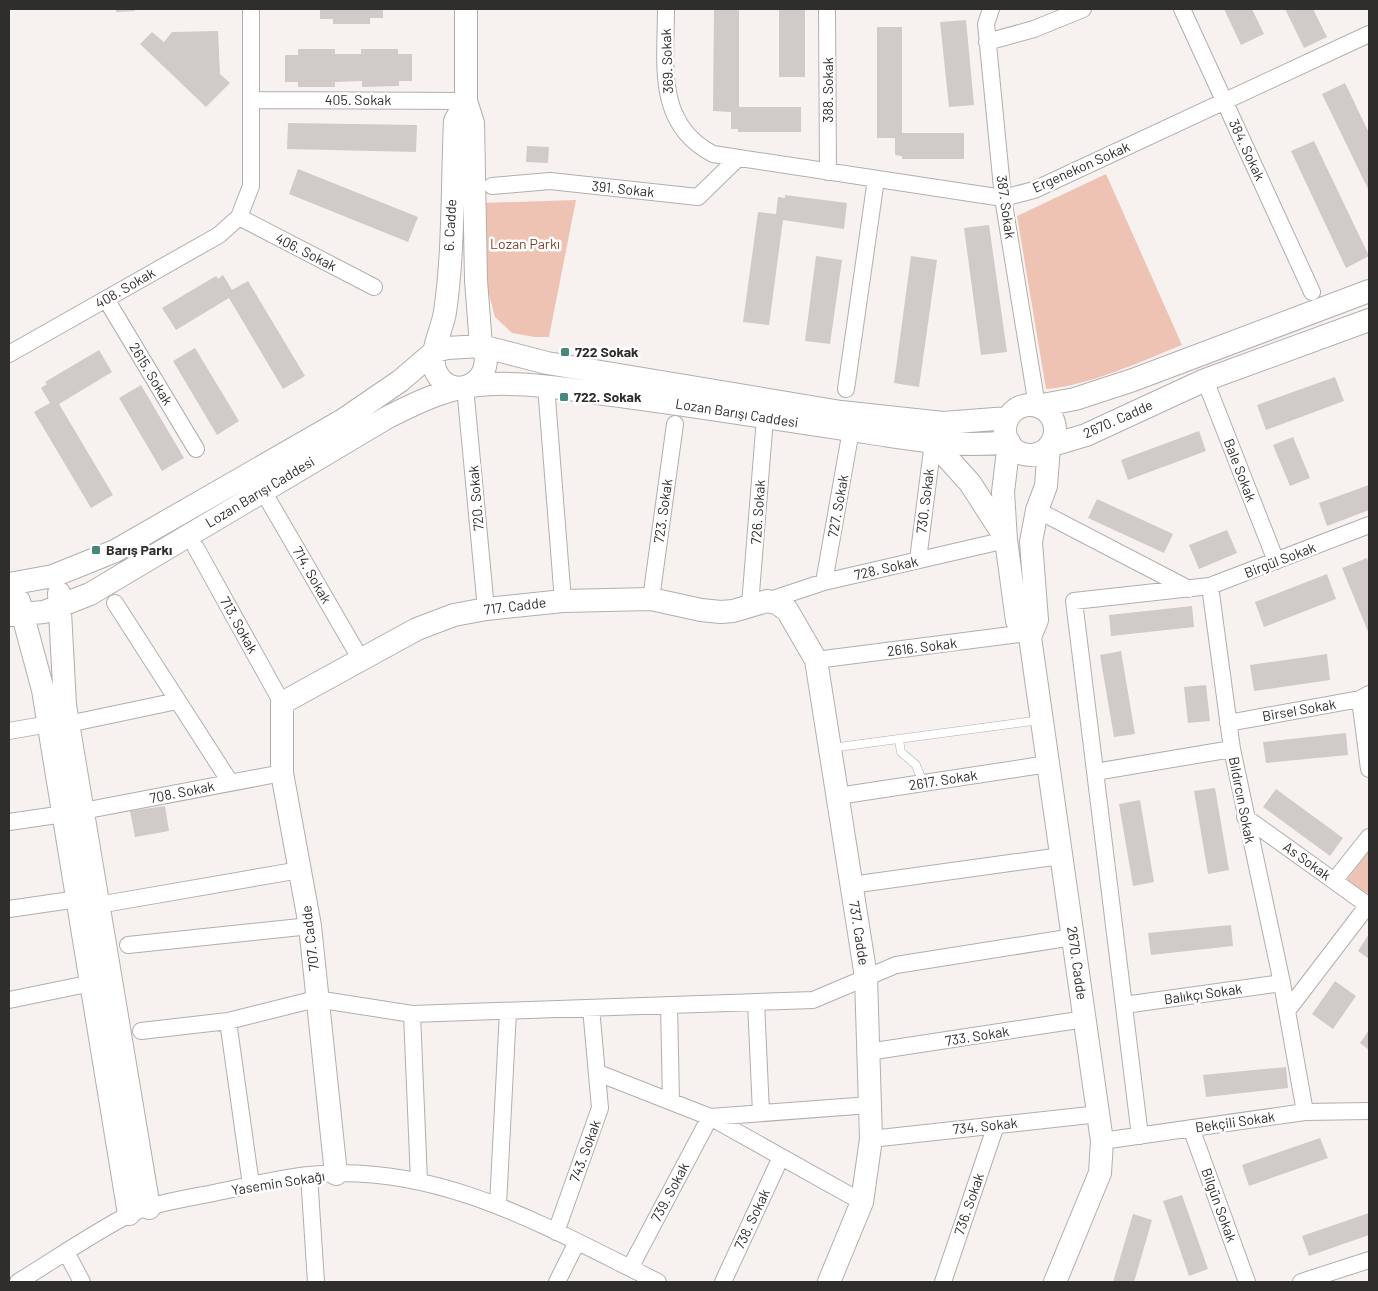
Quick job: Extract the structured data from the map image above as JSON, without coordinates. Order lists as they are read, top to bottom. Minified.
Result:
{"streets":{"main road":["6. Cadde","Lozan Barışı Caddesi","2670. Cadde","717. Cadde","737. Cadde","707. Cadde"],"street":["369. Sokak","388. Sokak","405. Sokak","384. Sokak","Ergenekon Sokak","391. Sokak","387. Sokak","406. Sokak","408. Sokak","2615. Sokak","Bale Sokak","720. Sokak","730. Sokak","727. Sokak","723. Sokak","726. Sokak","Birgül Sokak","728. Sokak","714. Sokak","713. Sokak","2616. Sokak","Birsel Sokak","2617. Sokak","708. Sokak","Bıldırcın Sokak","As Sokak","Balıkçı Sokak","733. Sokak","Bekçili Sokak","734. Sokak","743. Sokak","Yasemin Sokağı","739. Sokak","736. Sokak","Bilgün Sokak","738. Sokak"]},"crossings":[["369. Sokak","Ergenekon Sokak"],["388. Sokak","Ergenekon Sokak"],["405. Sokak","6. Cadde"],["384. Sokak","Ergenekon Sokak"],["Ergenekon Sokak","391. Sokak"],["Ergenekon Sokak","387. Sokak"],["387. Sokak","Lozan Barışı Caddesi"],["387. Sokak","2670. Cadde"],["6. Cadde","Lozan Barışı Caddesi"],["6. Cadde","720. Sokak"],["406. Sokak","408. Sokak"],["408. Sokak","2615. Sokak"],["Lozan Barışı Caddesi","2670. Cadde"],["Lozan Barışı Caddesi","720. Sokak"],["Lozan Barışı Caddesi","730. Sokak"],["Lozan Barışı Caddesi","727. Sokak"],["Lozan Barışı Caddesi","726. Sokak"],["Lozan Barışı Caddesi","714. Sokak"],["2670. Cadde","Bale Sokak"],["2670. Cadde","728. Sokak"],["2670. Cadde","2616. Sokak"],["2670. Cadde","2617. Sokak"],["2670. Cadde","733. Sokak"],["2670. Cadde","Bekçili Sokak"],["2670. Cadde","734. Sokak"],["Bale Sokak","Birgül Sokak"],["720. Sokak","717. Cadde"],["730. Sokak","728. Sokak"],["727. Sokak","728. Sokak"],["723. Sokak","717. Cadde"],["726. Sokak","728. Sokak"],["726. Sokak","717. Cadde"],["726. Sokak","737. Cadde"],["Birgül Sokak","Bıldırcın Sokak"],["728. Sokak","717. Cadde"],["728. Sokak","737. Cadde"],["714. Sokak","717. Cadde"],["717. Cadde","713. Sokak"],["717. Cadde","737. Cadde"],["717. Cadde","707. Cadde"],["713. Sokak","707. Cadde"],["2616. Sokak","737. Cadde"],["Birsel Sokak","Bıldırcın Sokak"],["2617. Sokak","737. Cadde"],["708. Sokak","707. Cadde"],["Bıldırcın Sokak","As Sokak"],["Bıldırcın Sokak","Balıkçı Sokak"],["Bıldırcın Sokak","Bekçili Sokak"],["737. Cadde","733. Sokak"],["737. Cadde","734. Sokak"],["707. Cadde","Yasemin Sokağı"],["Bekçili Sokak","Bilgün Sokak"],["734. Sokak","736. Sokak"],["743. Sokak","Yasemin Sokağı"],["Yasemin Sokağı","739. Sokak"]],"parks":["Lozan Parkı"],"places":{"transit":["722 Sokak","722. Sokak","Barış Parkı"]}}
